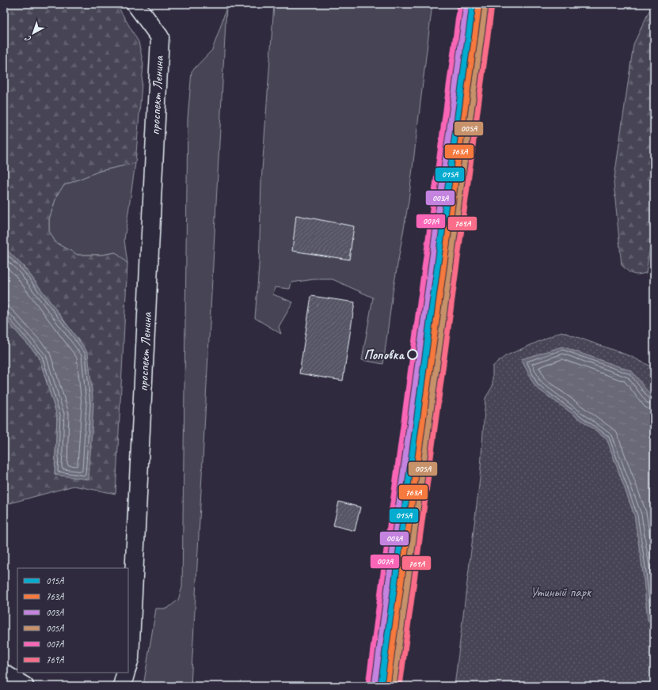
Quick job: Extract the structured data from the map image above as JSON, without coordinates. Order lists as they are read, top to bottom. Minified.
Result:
{"streets":{"street":["проспект Ленина"]},"parks":["Утиный парк"],"places":["Поповка"],"lines":["transit line 015А","transit line 003А","transit line 007А","transit line 763А","transit line 005А","transit line 769А"],"legend":["015А","763А","003А","005А","007А","769А"],"north":"bottom left"}
